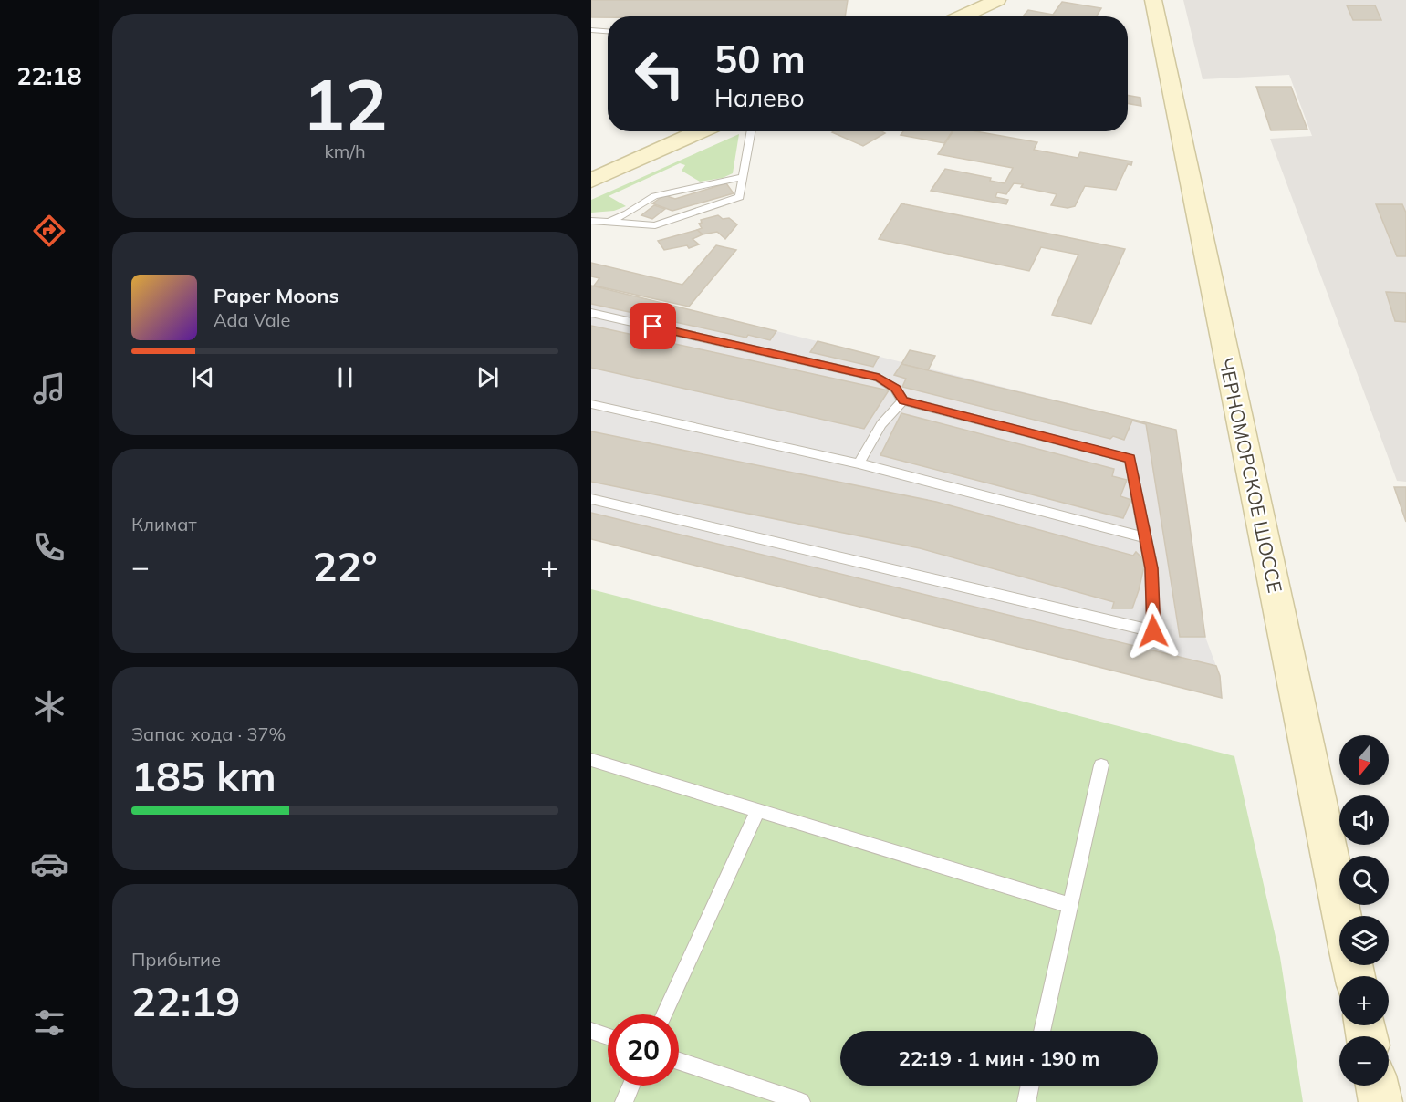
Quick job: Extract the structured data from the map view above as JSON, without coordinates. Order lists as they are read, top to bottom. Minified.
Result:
{"streets":{"main road":["ЧЕРНОМОРСКОЕ ШОССЕ"]},"north":"bottom","page":{"tabs":"22:18","tile":[["12","km/h"],"Климат",["Запас хода · 37%","185 km"],["Прибытие","22:19"]],"turn":["50 m","Налево"],"song":["Paper Moons","Ada Vale"],"heat":["−","22°","+"],"map_buttons":["+","−"],"limit":"20","trip":"22:19 · 1 мин · 190 m"}}
